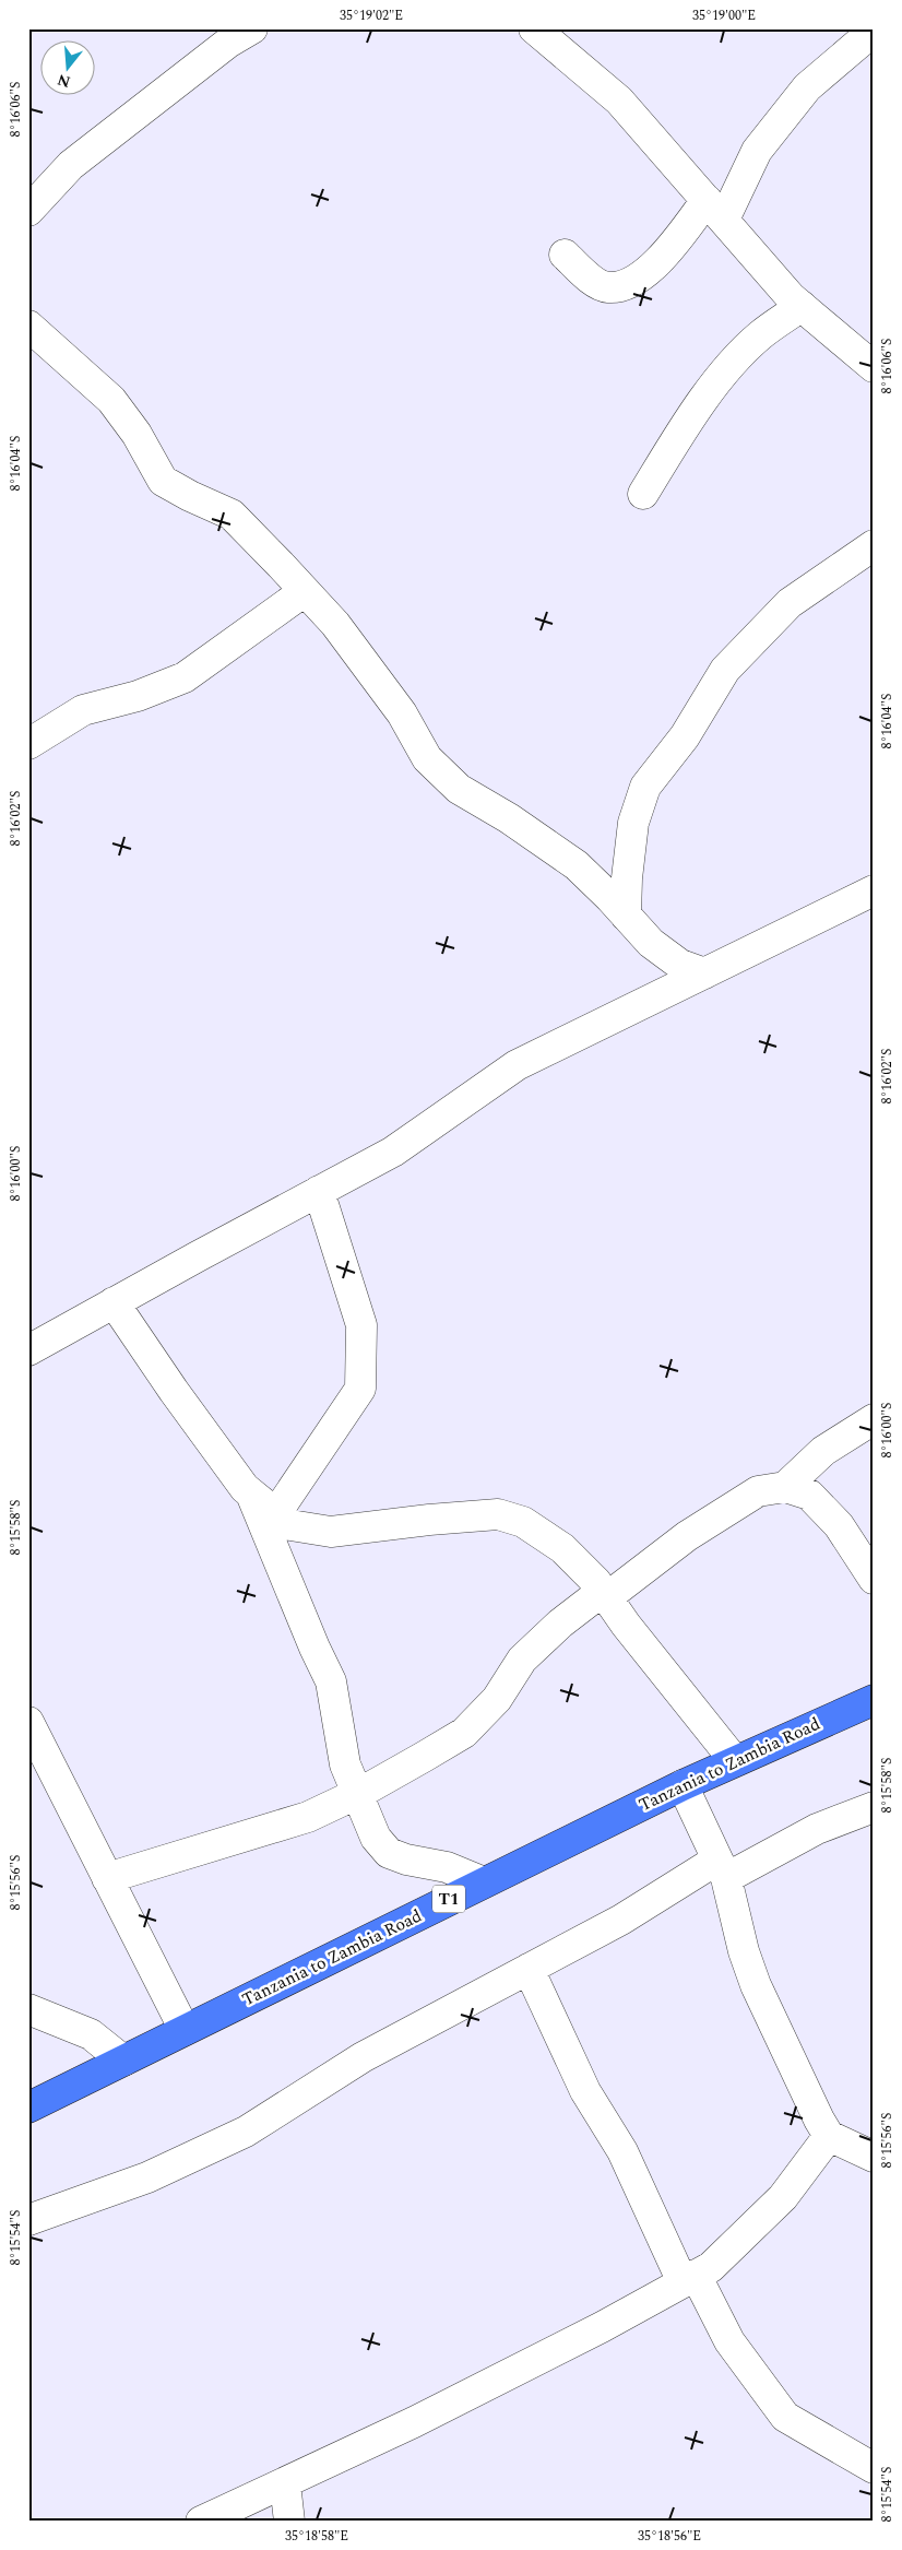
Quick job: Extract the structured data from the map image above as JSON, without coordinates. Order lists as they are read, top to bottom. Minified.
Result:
{"streets":{"highway":["Tanzania to Zambia Road","T1"]},"north":"bottom","coordinates":["35°19'02\"E","35°19'00\"E","8°16'06\"S","8°16'04\"S","8°16'02\"S","8°16'00\"S","8°15'58\"S","8°15'56\"S","8°15'54\"S","35°18'58\"E","35°18'56\"E"]}
